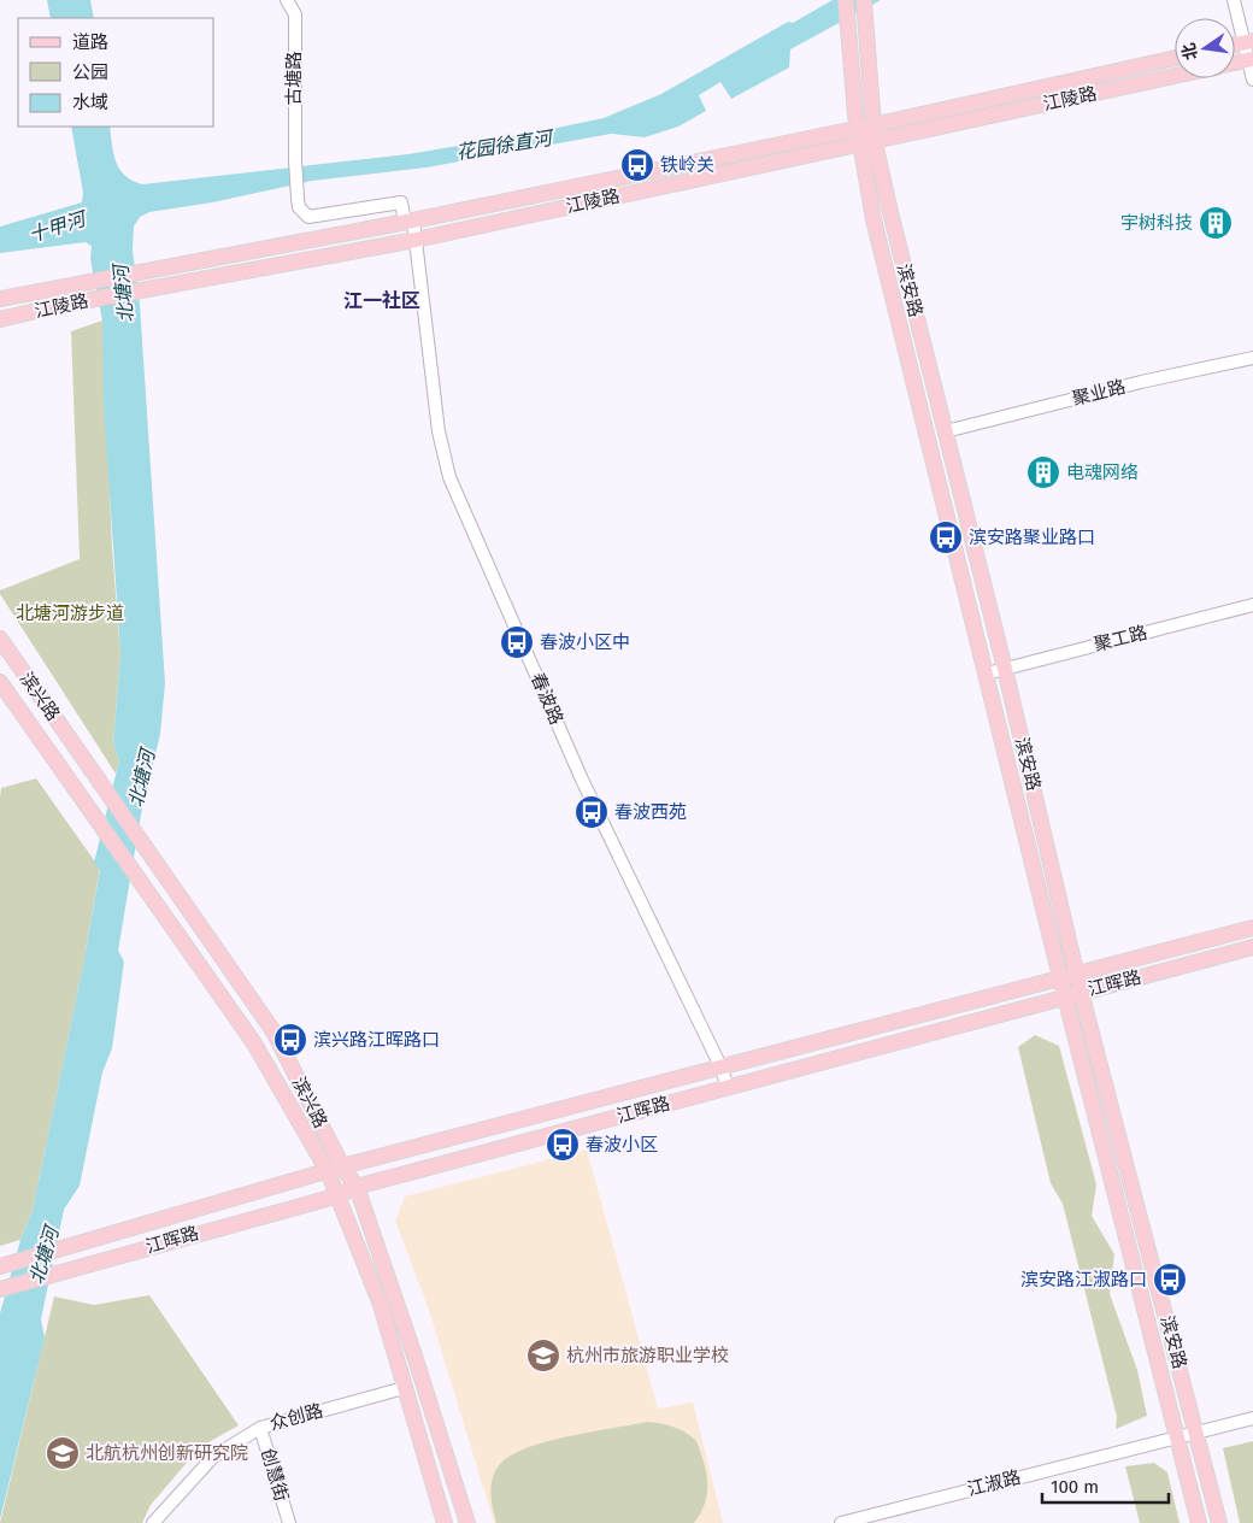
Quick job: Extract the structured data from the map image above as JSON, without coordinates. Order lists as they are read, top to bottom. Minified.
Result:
{"streets":{"main road":["江陵路","滨安路","滨兴路","江晖路"],"street":["古塘路","聚业路","聚工路","春波路","众创路","创慧街","江淑路"]},"crossings":[["古塘路","江陵路"],["古塘路","春波路"],["江陵路","滨安路"],["江陵路","春波路"],["滨安路","聚业路"],["滨安路","聚工路"],["滨安路","江晖路"],["滨安路","江淑路"],["滨兴路","江晖路"],["滨兴路","众创路"],["春波路","江晖路"],["众创路","创慧街"]],"districts":["江一社区"],"water":["花园徐直河","十甲河","北塘河"],"parks":["北塘河游步道"],"places":{"bus stop":["铁岭关","滨安路聚业路口","春波小区中","春波西苑","滨兴路江晖路口","春波小区","滨安路江淑路口"],"building":["宇树科技","电魂网络"],"school or university":["杭州市旅游职业学校","北航杭州创新研究院"]},"legend":["道路","公园","水域"],"scale_bar":"100 m","north":"left"}
